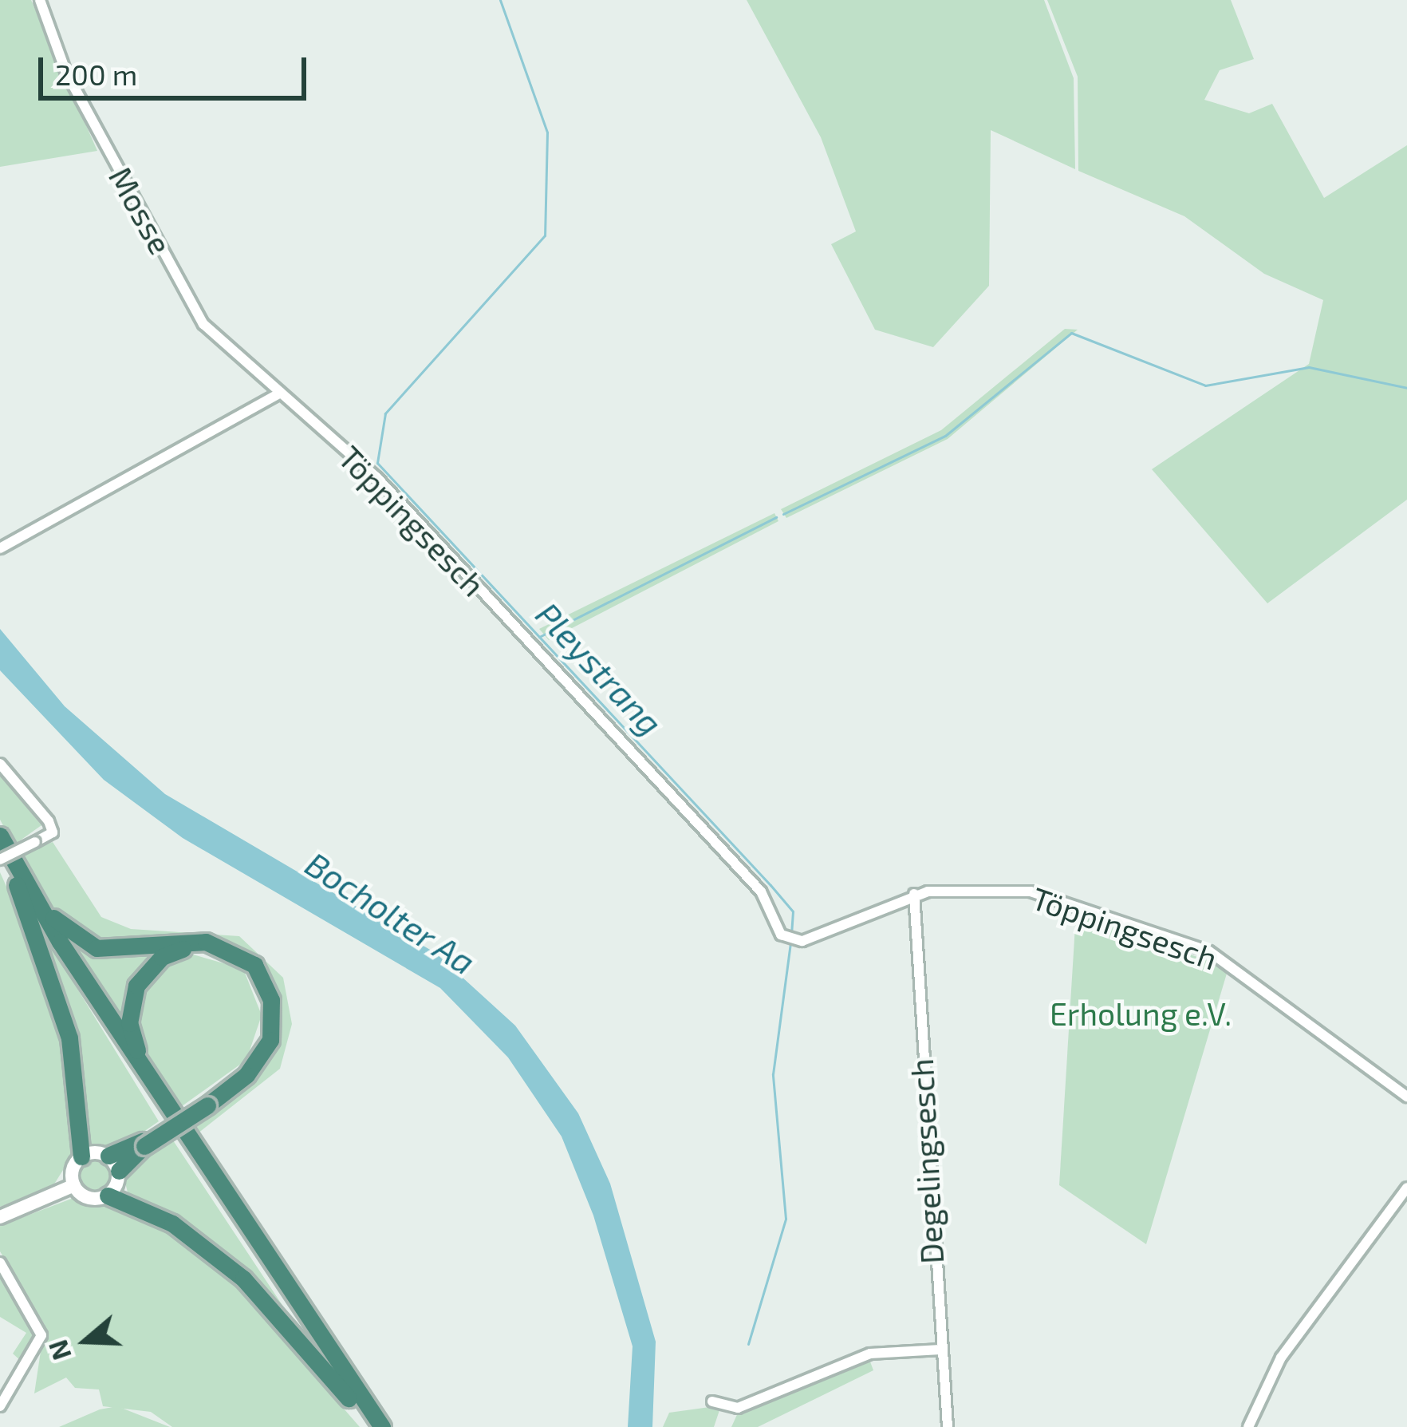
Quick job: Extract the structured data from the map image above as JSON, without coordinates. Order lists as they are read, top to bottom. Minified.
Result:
{"streets":{"street":["Mosse","Töppingsesch","Degelingsesch"]},"crossings":[["Mosse","Töppingsesch"],["Töppingsesch","Degelingsesch"]],"water":["Pleystrang","Bocholter Aa"],"parks":["Erholung e.V."],"scale_bar":"200 m","north":"left"}
